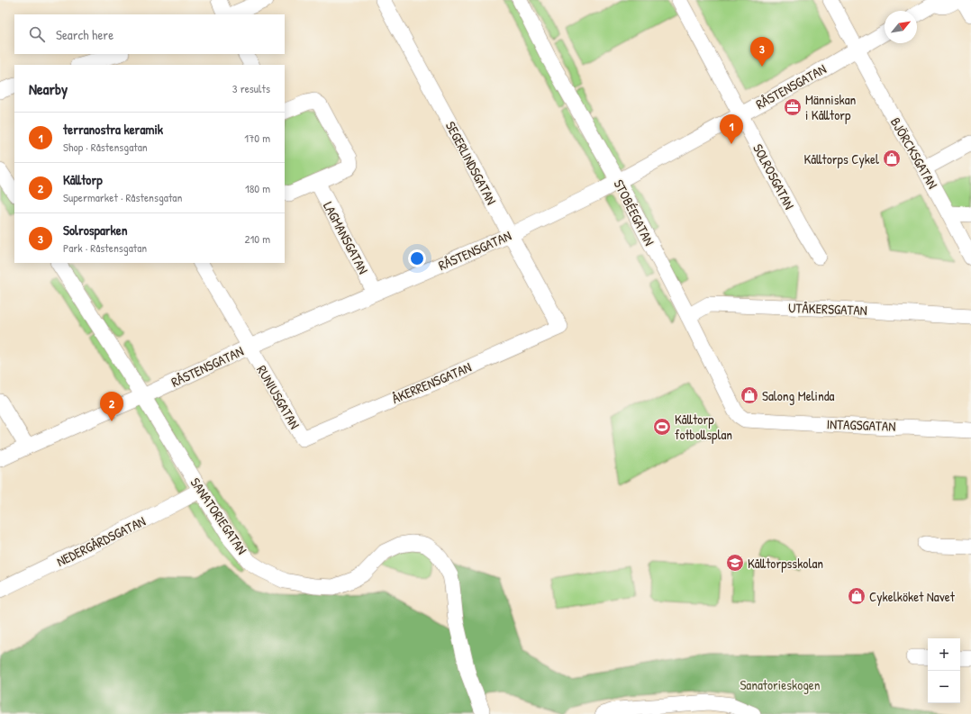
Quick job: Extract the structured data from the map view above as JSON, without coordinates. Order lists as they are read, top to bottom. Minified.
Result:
{"streets":{"street":["RÅSTENSGATAN","BJÖRCKSGATAN","SEGERLINDSGATAN","SOLROSGATAN","STOBÉEGATAN","LAGMANSGATAN","UTÅKERSGATAN","ÅKERRENSGATAN","RUNIUSGATAN","INTAGSGATAN","SANATORIEGATAN","NEDERGÅRDSGATAN"]},"crossings":[["RÅSTENSGATAN","BJÖRCKSGATAN"],["RÅSTENSGATAN","SEGERLINDSGATAN"],["RÅSTENSGATAN","SOLROSGATAN"],["RÅSTENSGATAN","STOBÉEGATAN"],["RÅSTENSGATAN","LAGMANSGATAN"],["RÅSTENSGATAN","RUNIUSGATAN"],["RÅSTENSGATAN","SANATORIEGATAN"],["SEGERLINDSGATAN","ÅKERRENSGATAN"],["STOBÉEGATAN","UTÅKERSGATAN"],["STOBÉEGATAN","INTAGSGATAN"],["ÅKERRENSGATAN","RUNIUSGATAN"],["SANATORIEGATAN","NEDERGÅRDSGATAN"]],"parks":["Sanatorieskogen"],"places":{"office":["Människan i Kålltorp"],"shop":["Kålltorps Cykel","Salong Melinda","Cykelköket Navet"],"sports":["Kålltorp fotbollsplan"],"school or university":["Kålltorpsskolan"]},"north":"top right","page":{"search":"Search here","pins":["3","1","2"],"heading":["Nearby","3 results"],"list":[{"mark":"1","name":"terranostra keramik","note":"Shop · Råstensgatan","value":"170 m"},{"mark":"2","name":"Kålltorp","note":"Supermarket · Råstensgatan","value":"180 m"},{"mark":"3","name":"Solrosparken","note":"Park · Råstensgatan","value":"210 m"}],"map_buttons":["+","−"]}}
